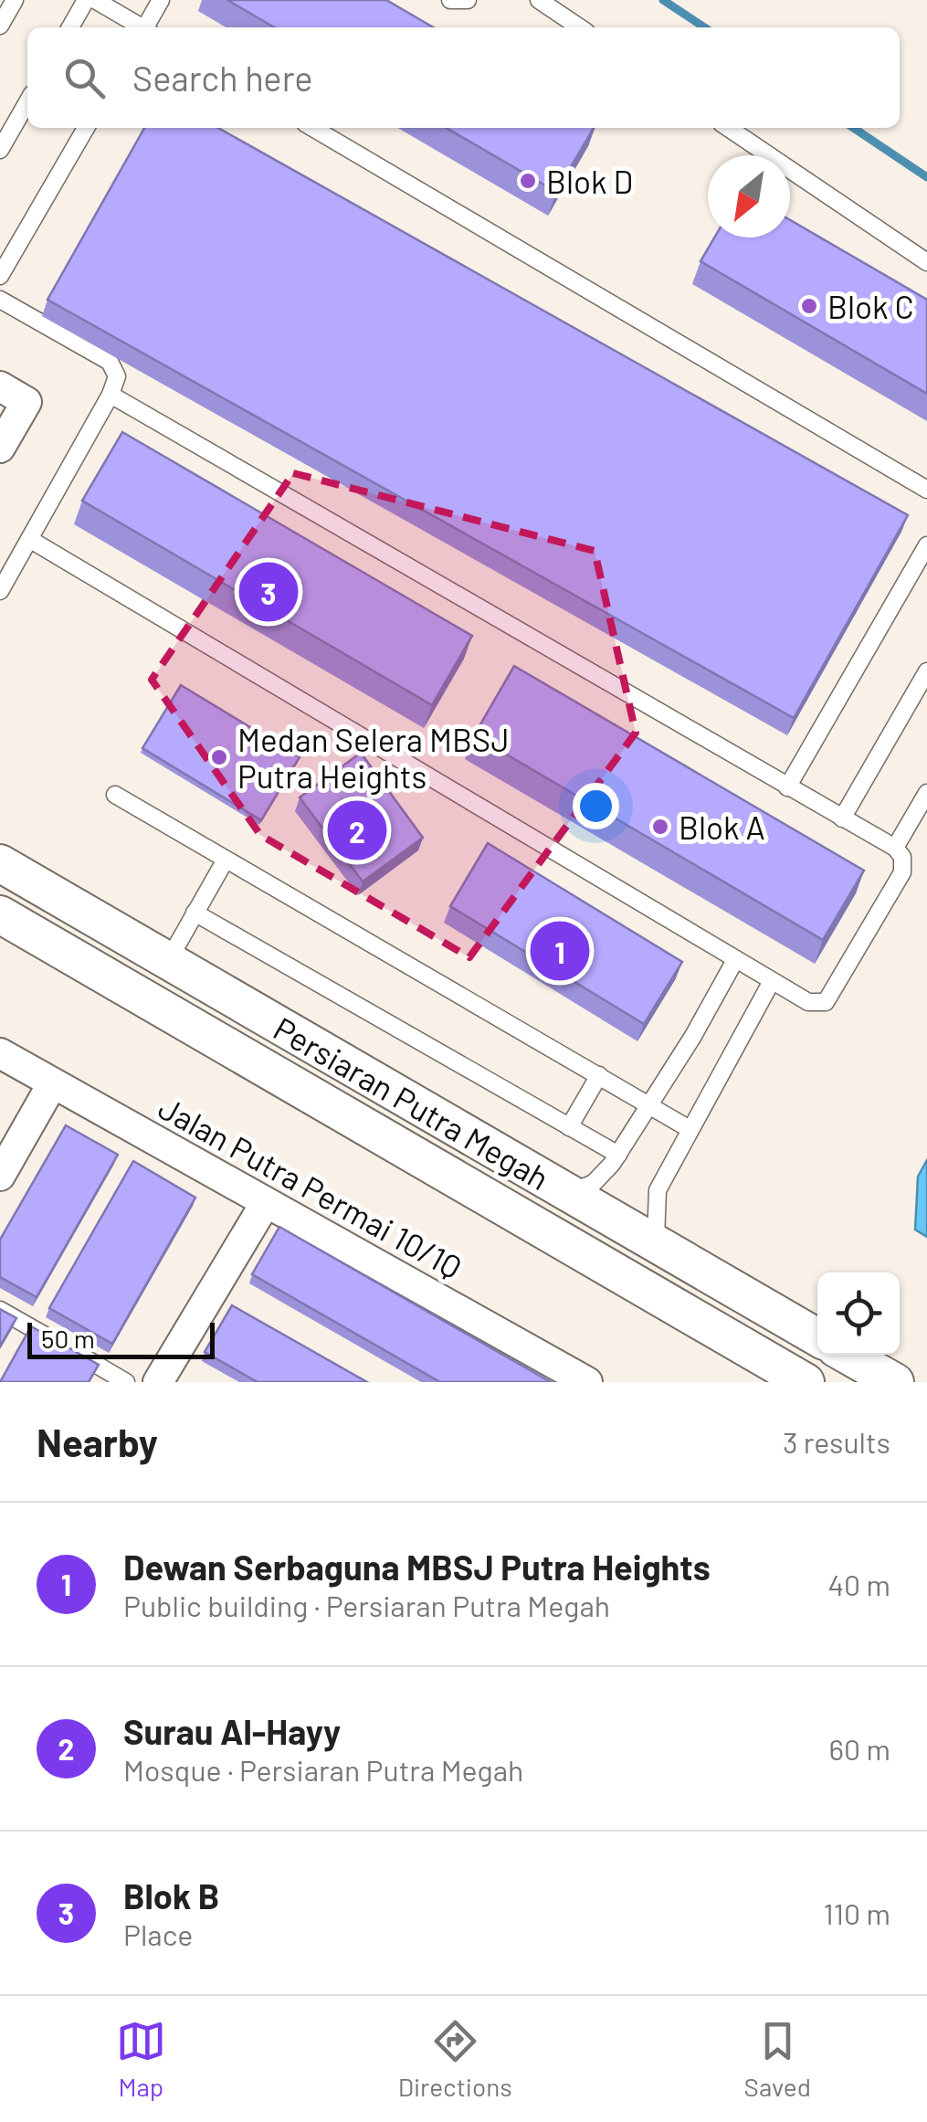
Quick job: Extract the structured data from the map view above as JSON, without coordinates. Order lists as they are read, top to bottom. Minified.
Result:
{"streets":{"street":["Persiaran Putra Megah","Jalan Putra Permai 10/1Q"]},"places":["Blok D","Blok C","Medan Selera MBSJ Putra Heights","Blok A"],"scale_bar":"50 m","north":"bottom left","page":{"search":"Search here","pins":["3","2","1"],"scale":"50 m","heading":["Nearby","3 results"],"list":[{"mark":"1","name":"Dewan Serbaguna MBSJ Putra Heights","note":"Public building · Persiaran Putra Megah","value":"40 m"},{"mark":"2","name":"Surau Al-Hayy","note":"Mosque · Persiaran Putra Megah","value":"60 m"},{"mark":"3","name":"Blok B","note":"Place","value":"110 m"}],"nav":["Map","Directions","Saved"]}}
